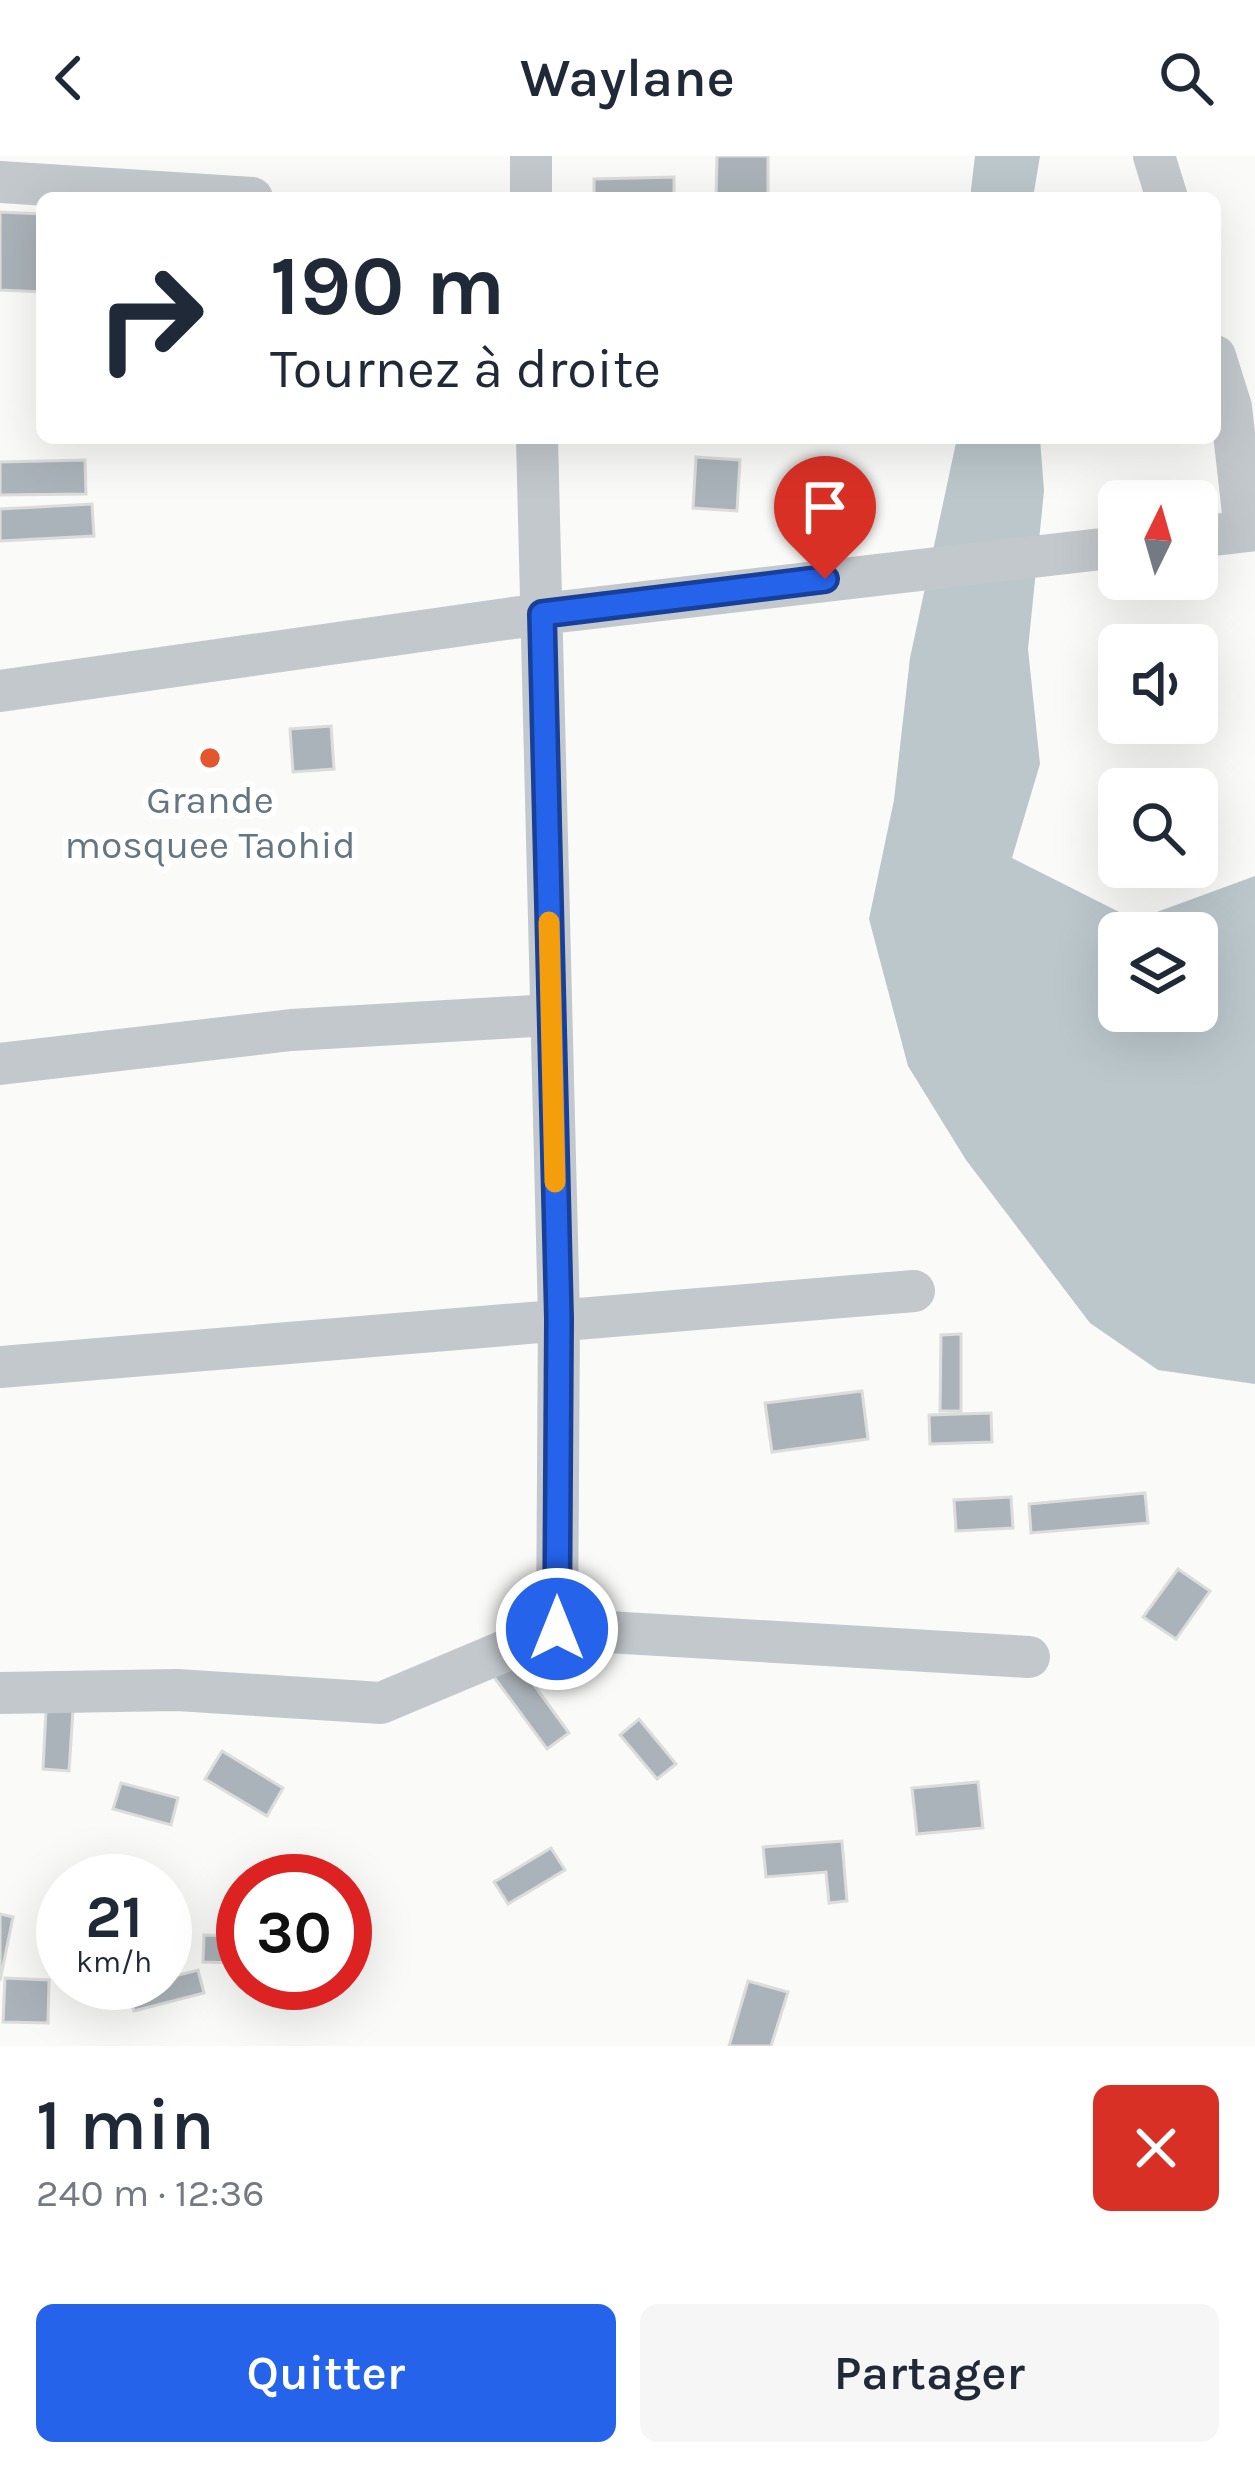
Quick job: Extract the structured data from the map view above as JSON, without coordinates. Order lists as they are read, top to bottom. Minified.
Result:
{"places":["Grande mosquee Taohid"],"north":"top","page":{"header":"Waylane","turn":["190 m","Tournez à droite"],"speed":"21 km/h","limit":"30","heading":["1 min","240 m · 12:36"],"buttons":["Quitter","Partager"]}}
